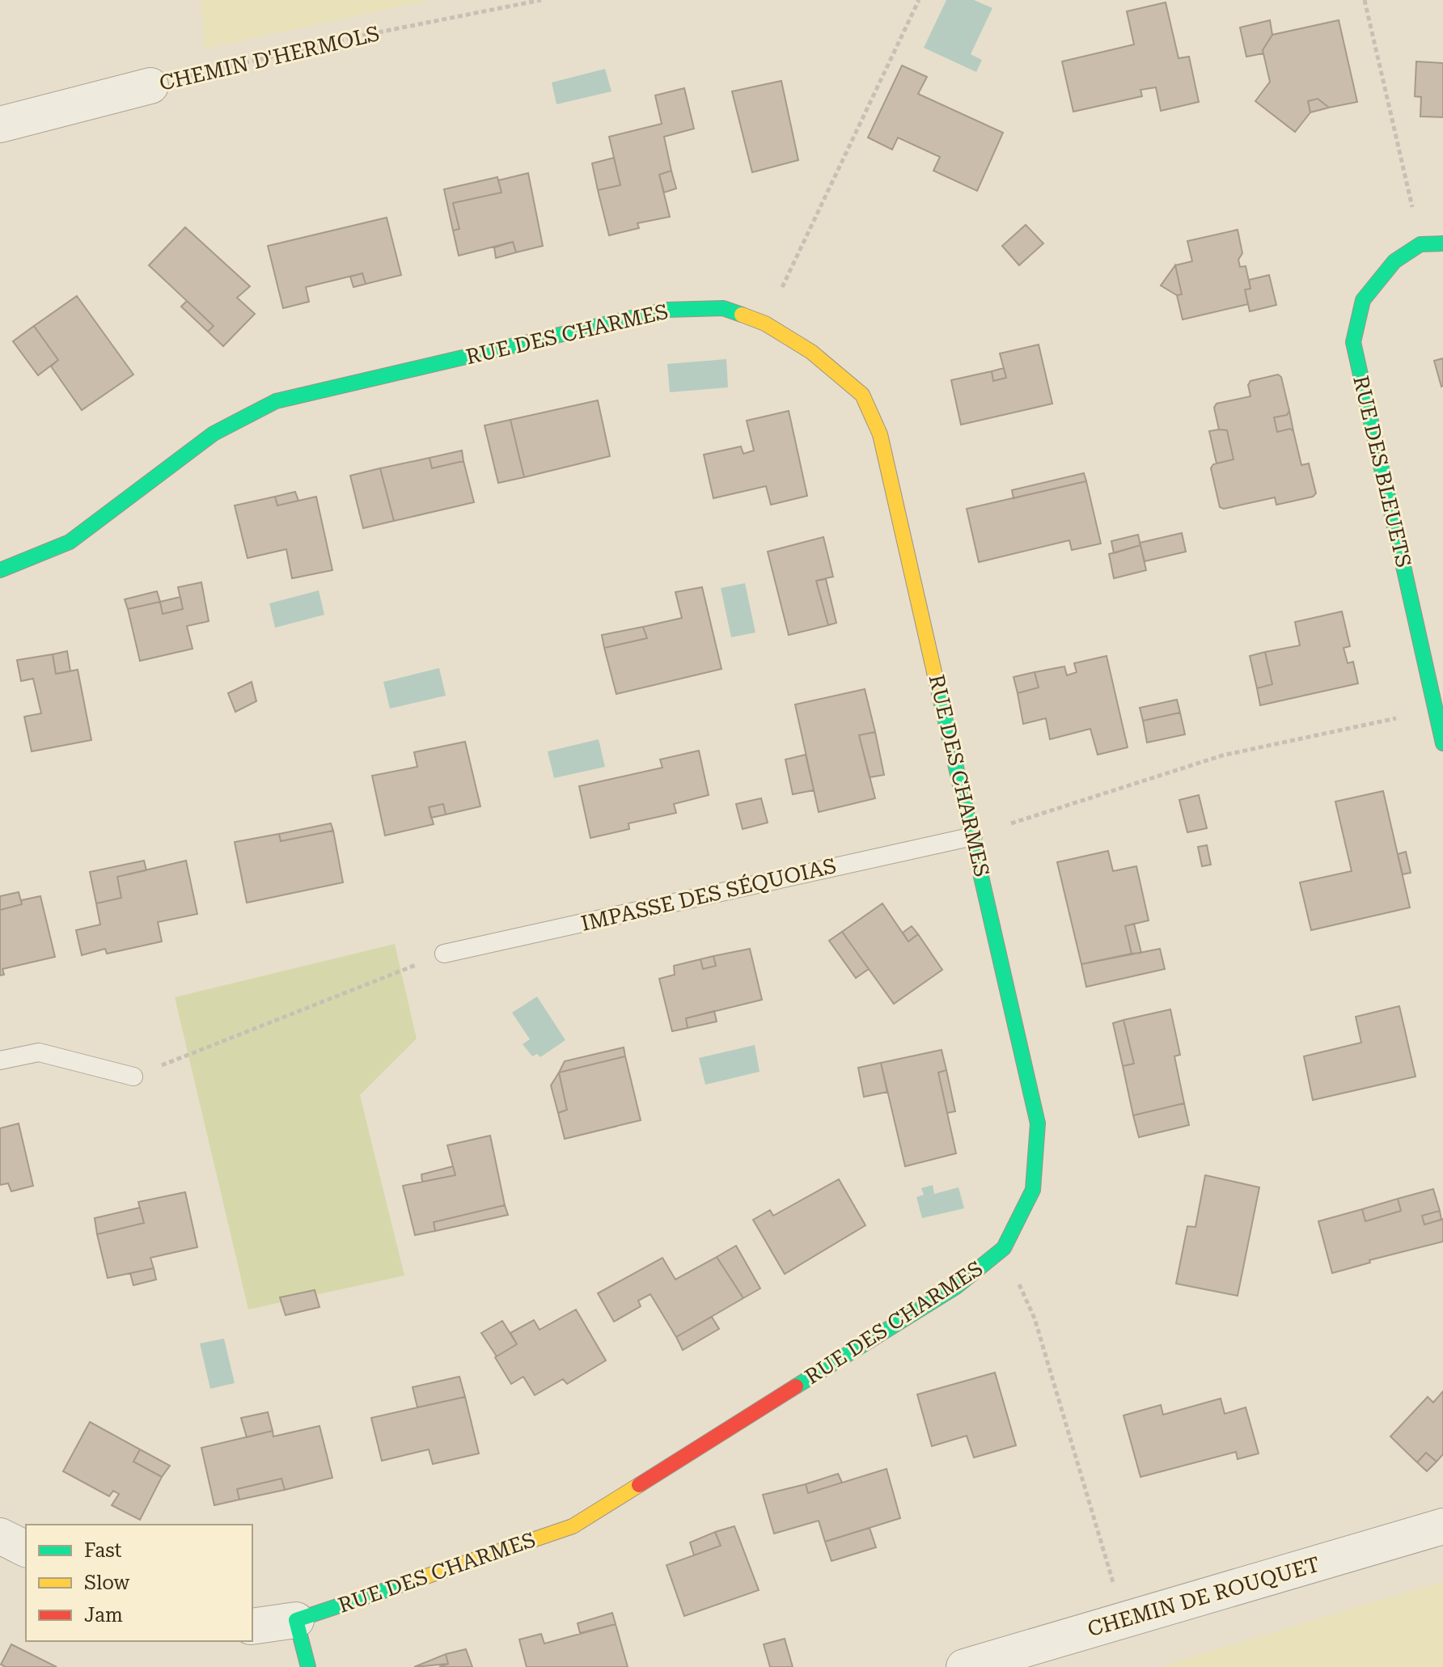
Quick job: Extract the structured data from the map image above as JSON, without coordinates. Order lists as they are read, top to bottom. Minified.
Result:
{"streets":{"street":["CHEMIN D'HERMOLS","RUE DES CHARMES","RUE DES BLEUETS","CHEMIN DE ROUQUET"],"lane":["IMPASSE DES SÉQUOIAS"]},"crossings":[["RUE DES CHARMES","IMPASSE DES SÉQUOIAS"]],"legend":["Fast","Slow","Jam"]}
